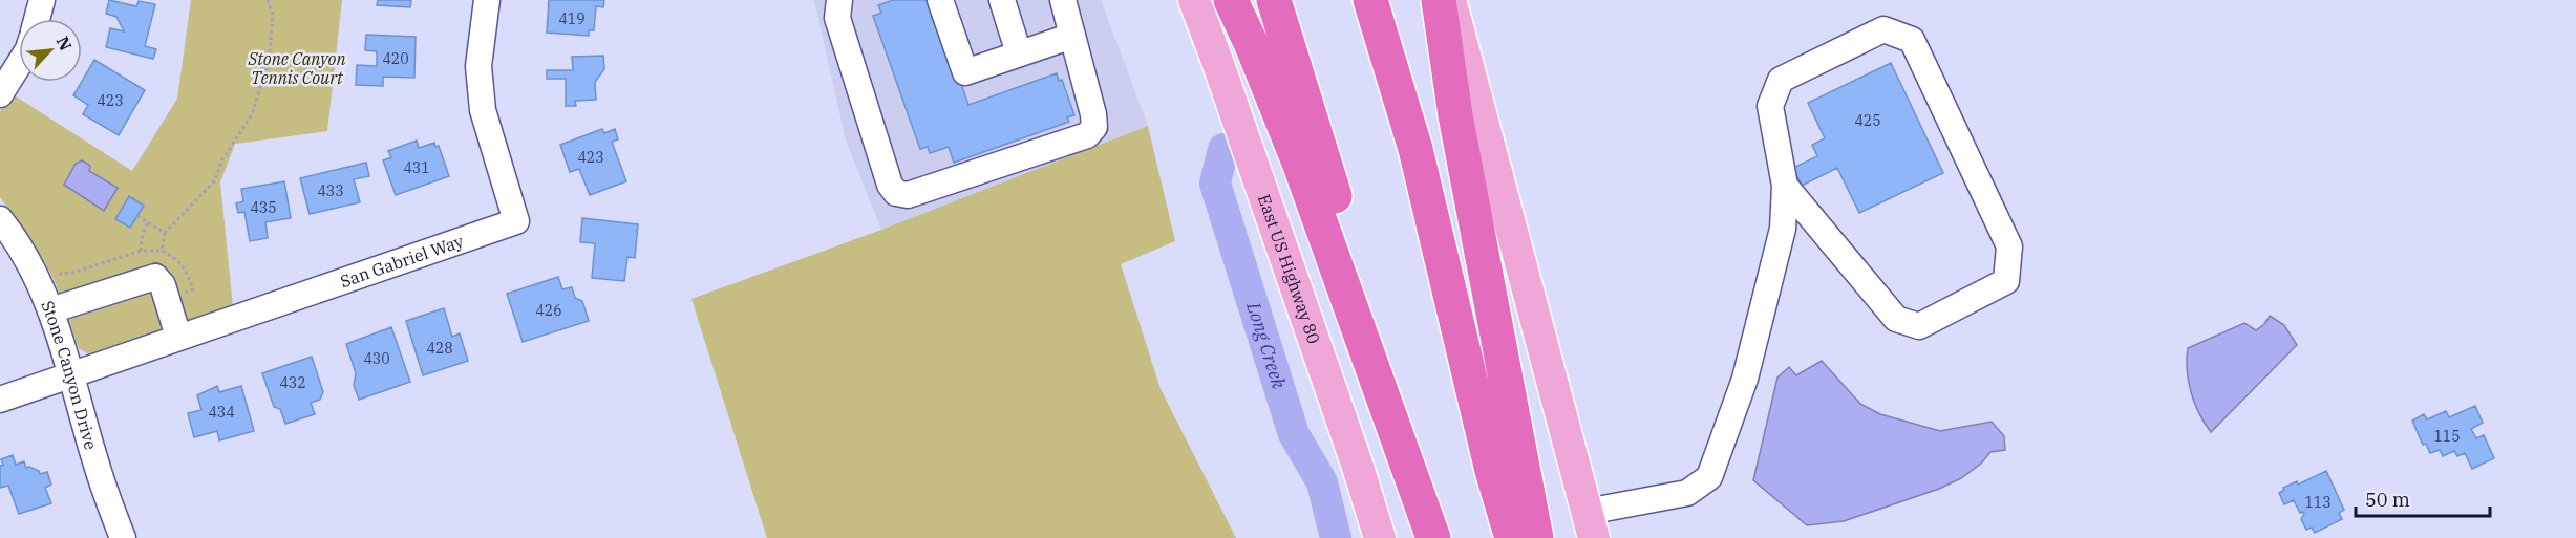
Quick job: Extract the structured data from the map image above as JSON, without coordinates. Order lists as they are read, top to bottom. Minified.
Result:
{"streets":{"main road":["East US Highway 80"],"street":["San Gabriel Way","Stone Canyon Drive"]},"crossings":[["San Gabriel Way","Stone Canyon Drive"]],"water":["Long Creek"],"parks":["Stone Canyon Tennis Court"],"house_numbers":["419","420","423","425","423","431","433","435","426","428","430","432","434","115","113"],"scale_bar":"50 m","north":"top right"}
